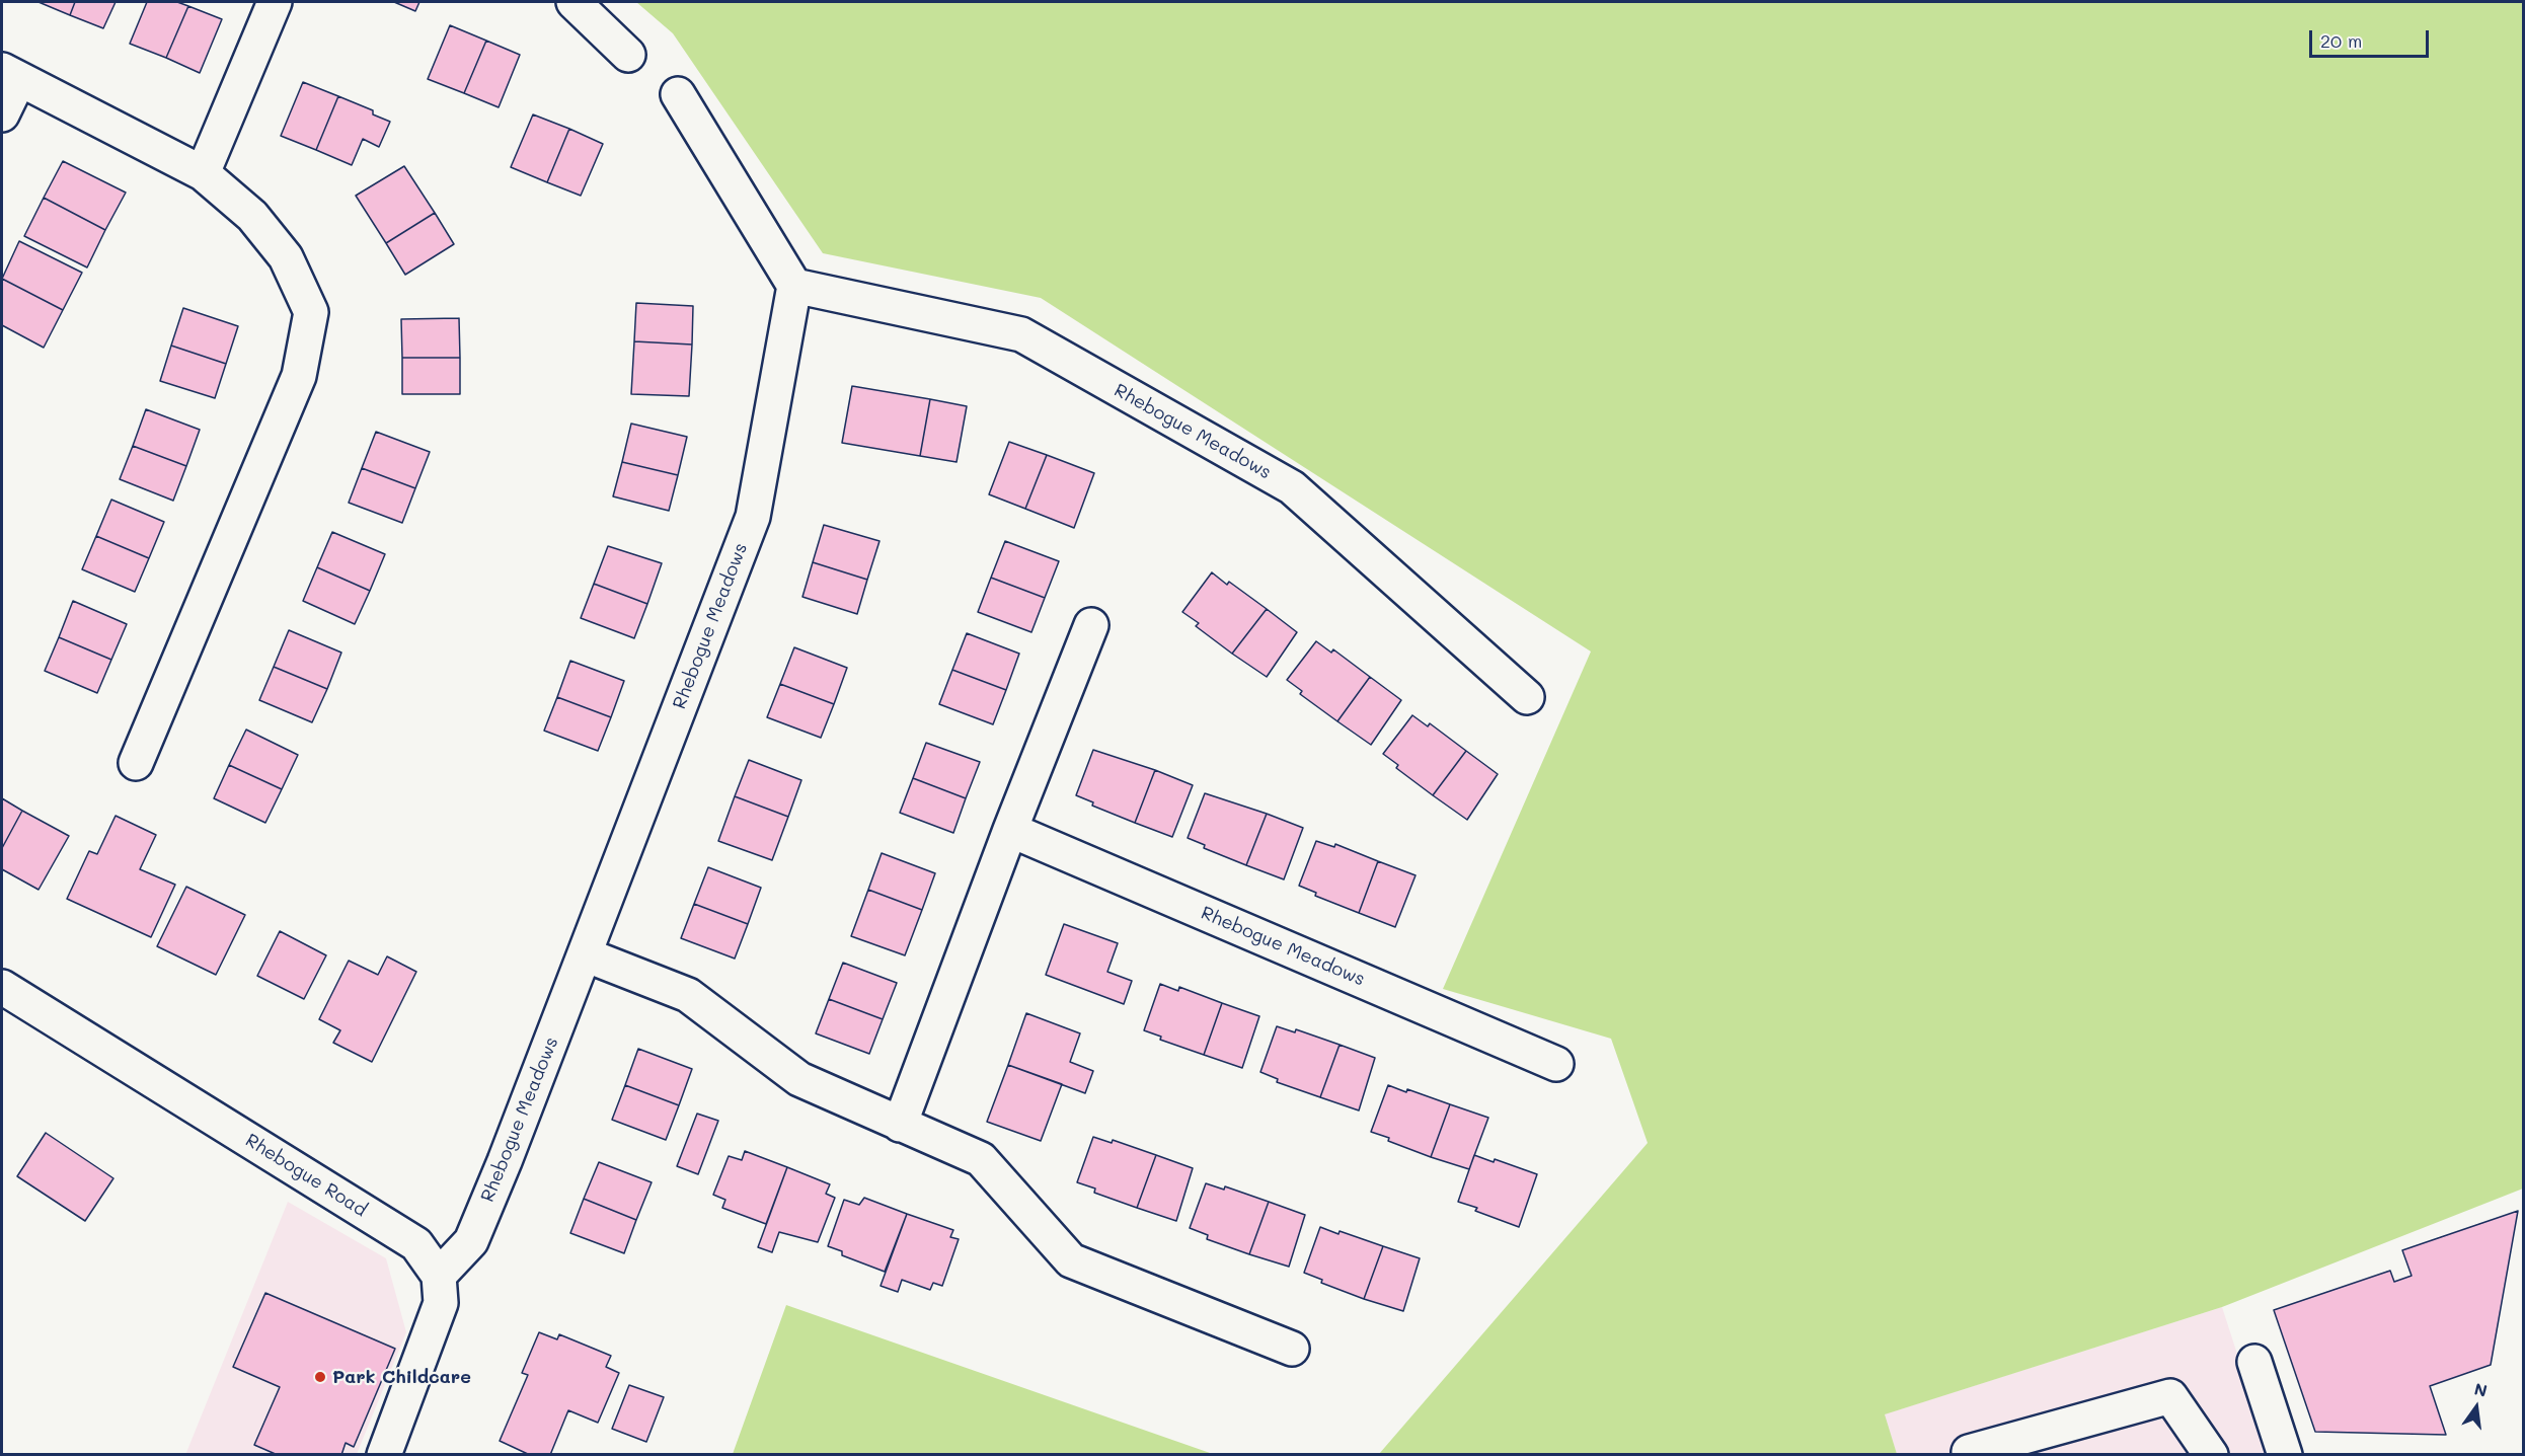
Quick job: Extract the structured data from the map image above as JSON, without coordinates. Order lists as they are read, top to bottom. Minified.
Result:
{"streets":{"street":["Rhebogue Meadows","Rhebogue Road"]},"crossings":[["Rhebogue Meadows","Rhebogue Road"]],"places":["Park Childcare"],"scale_bar":"20 m","north":"top"}
